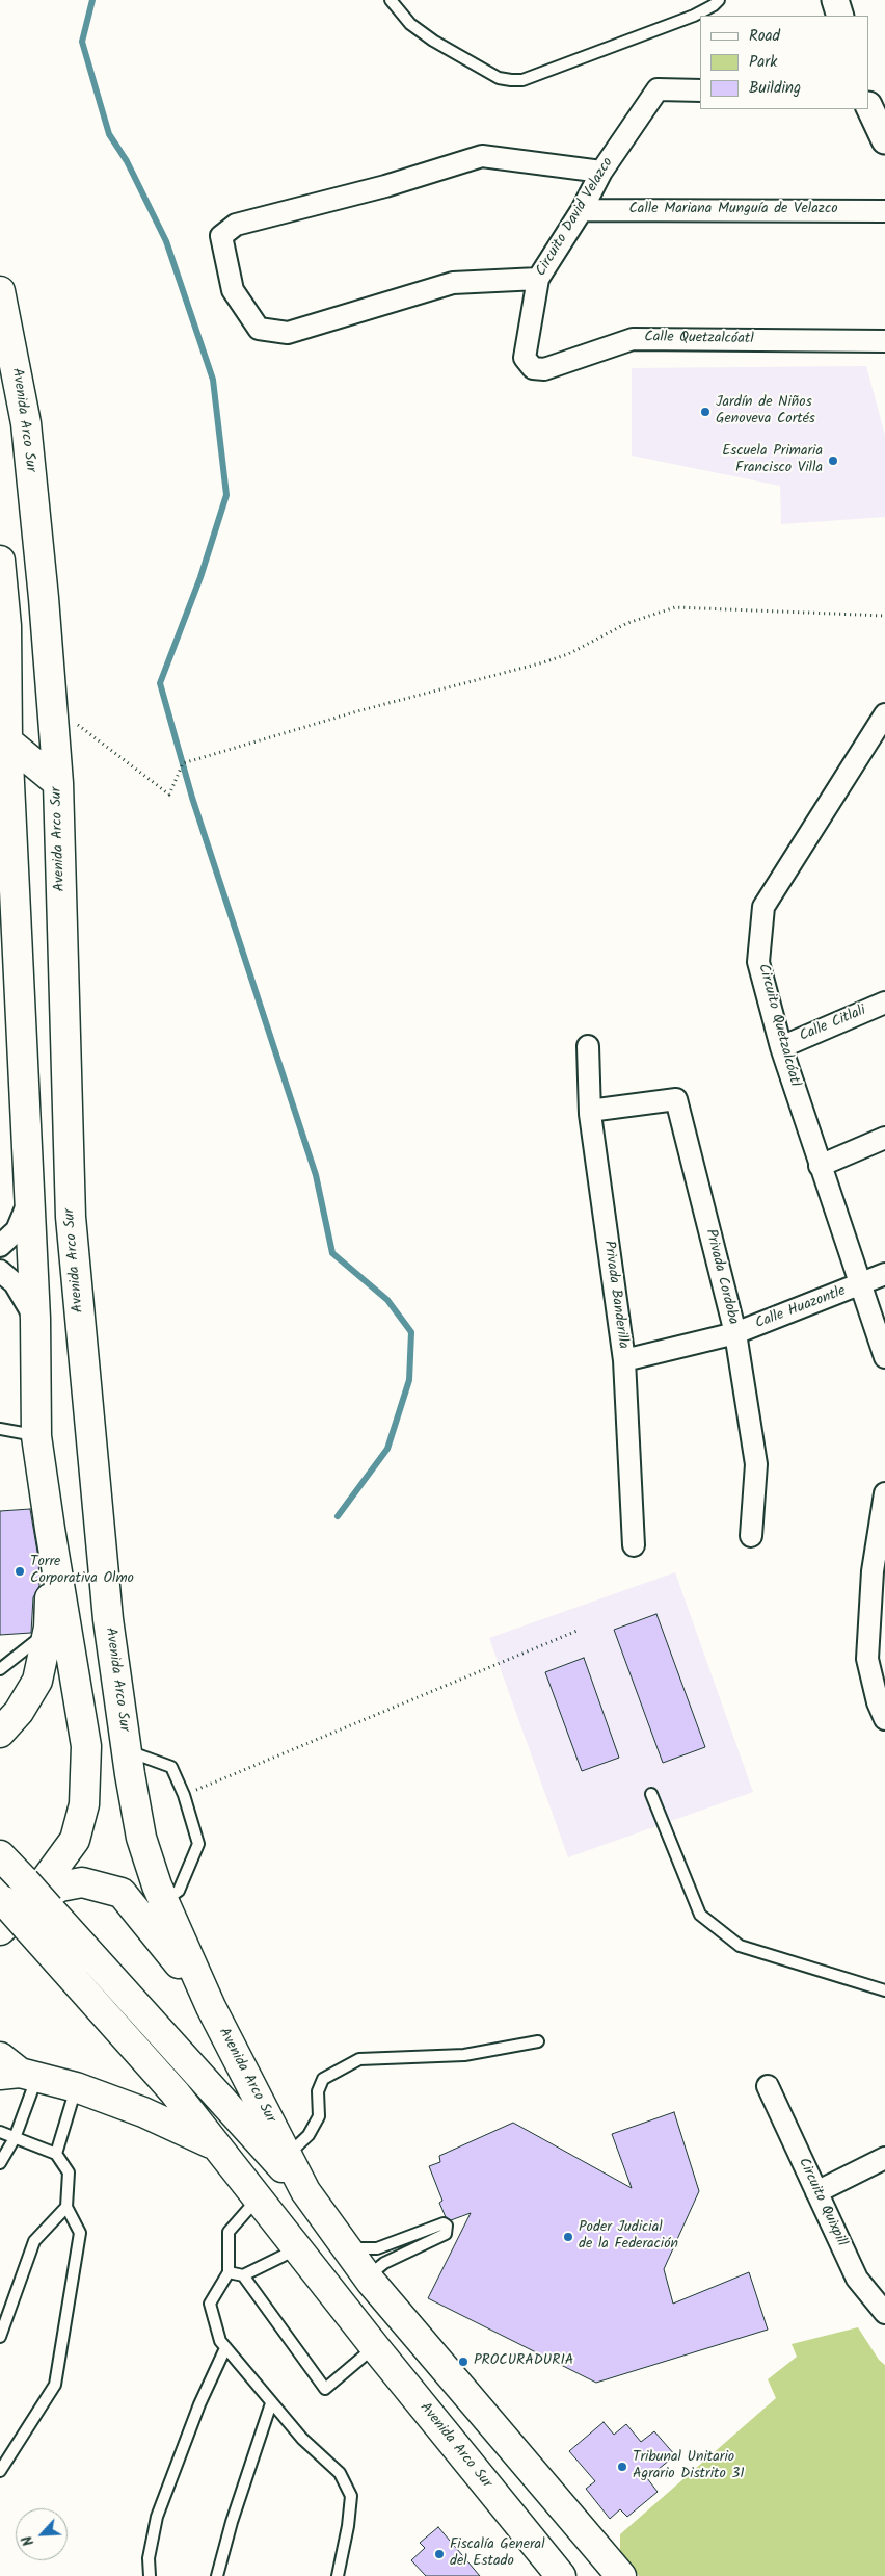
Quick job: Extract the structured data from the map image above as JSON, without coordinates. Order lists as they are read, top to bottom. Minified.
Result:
{"streets":{"main road":["Avenida Arco Sur"],"street":["Calle Mariana Munguía de Velazco","Circuito David Velazco","Calle Quetzalcóatl","Calle Citlali","Circuito Quetzalcóatl","Privada Cordoba","Privada Banderilla","Calle Huazontle","Circuito Quixpill"]},"crossings":[["Calle Mariana Munguía de Velazco","Circuito David Velazco"],["Circuito David Velazco","Calle Quetzalcóatl"],["Calle Citlali","Circuito Quetzalcóatl"],["Circuito Quetzalcóatl","Calle Huazontle"],["Privada Cordoba","Privada Banderilla"],["Privada Cordoba","Calle Huazontle"],["Privada Banderilla","Calle Huazontle"]],"places":["Jardín de Niños Genoveva Cortés","Escuela Primaria Francisco Villa","Torre Corporativa Olmo","Poder Judicial de la Federación","PROCURADURIA","Tribunal Unitario Agrario Distrito 31","Fiscalía General del Estado"],"legend":["Road","Park","Building"],"north":"bottom left"}
